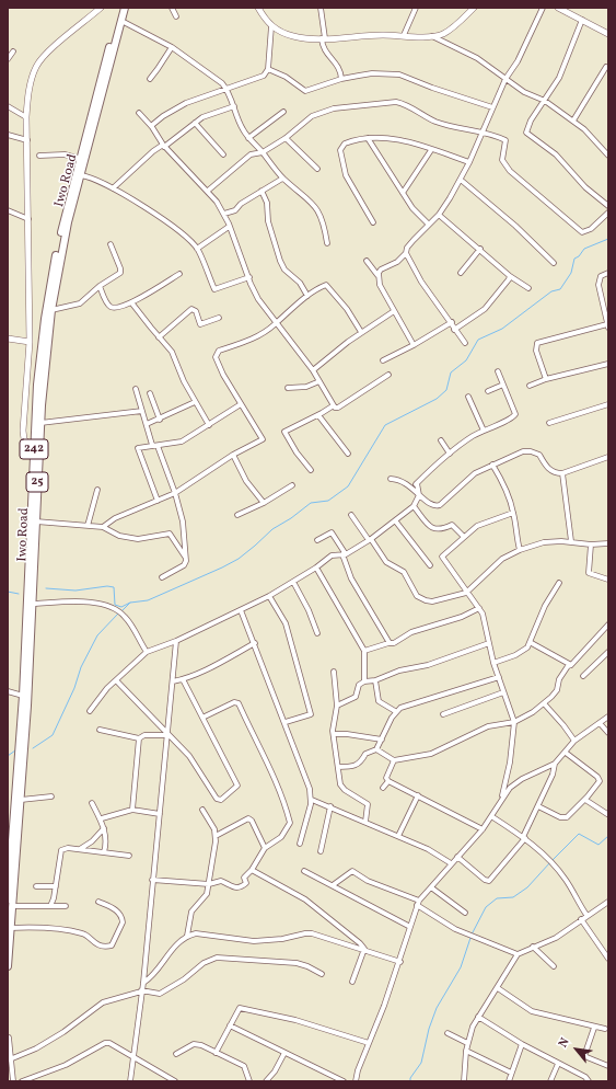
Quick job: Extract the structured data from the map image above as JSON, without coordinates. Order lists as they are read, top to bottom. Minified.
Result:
{"streets":{"main road":["Iwo Road","242","25"]},"north":"top left"}
